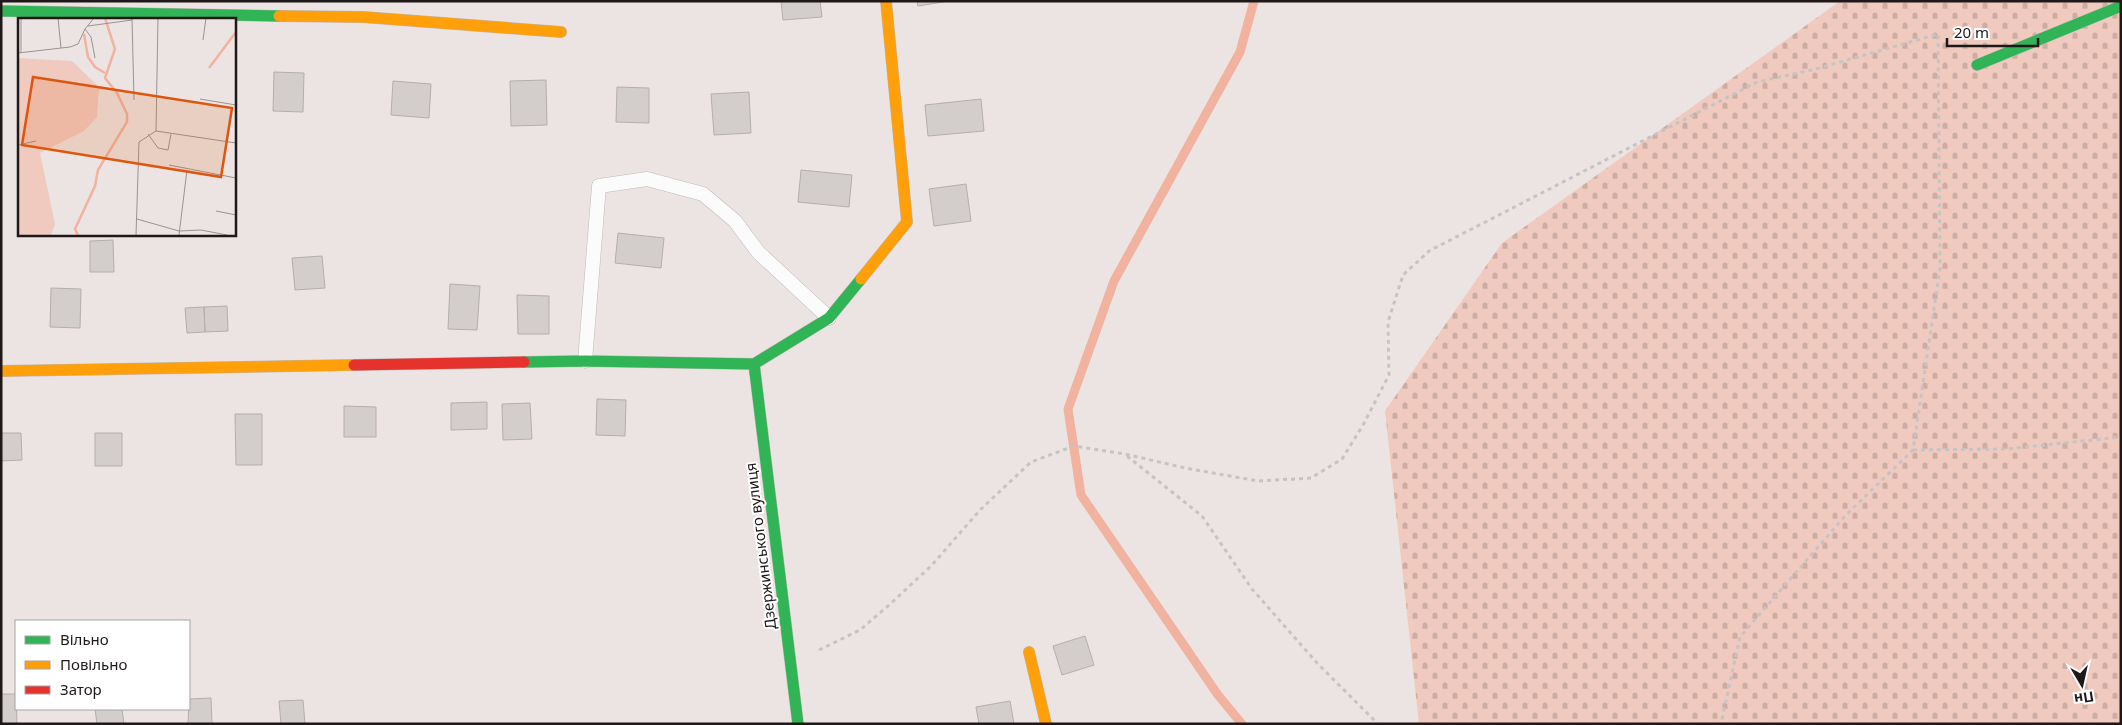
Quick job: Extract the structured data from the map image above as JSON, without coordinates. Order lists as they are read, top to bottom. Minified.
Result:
{"streets":{"street":["Дзержинського вулиця"]},"legend":["Вільно","Повільно","Затор"],"scale_bar":"20 m","north":"bottom"}
